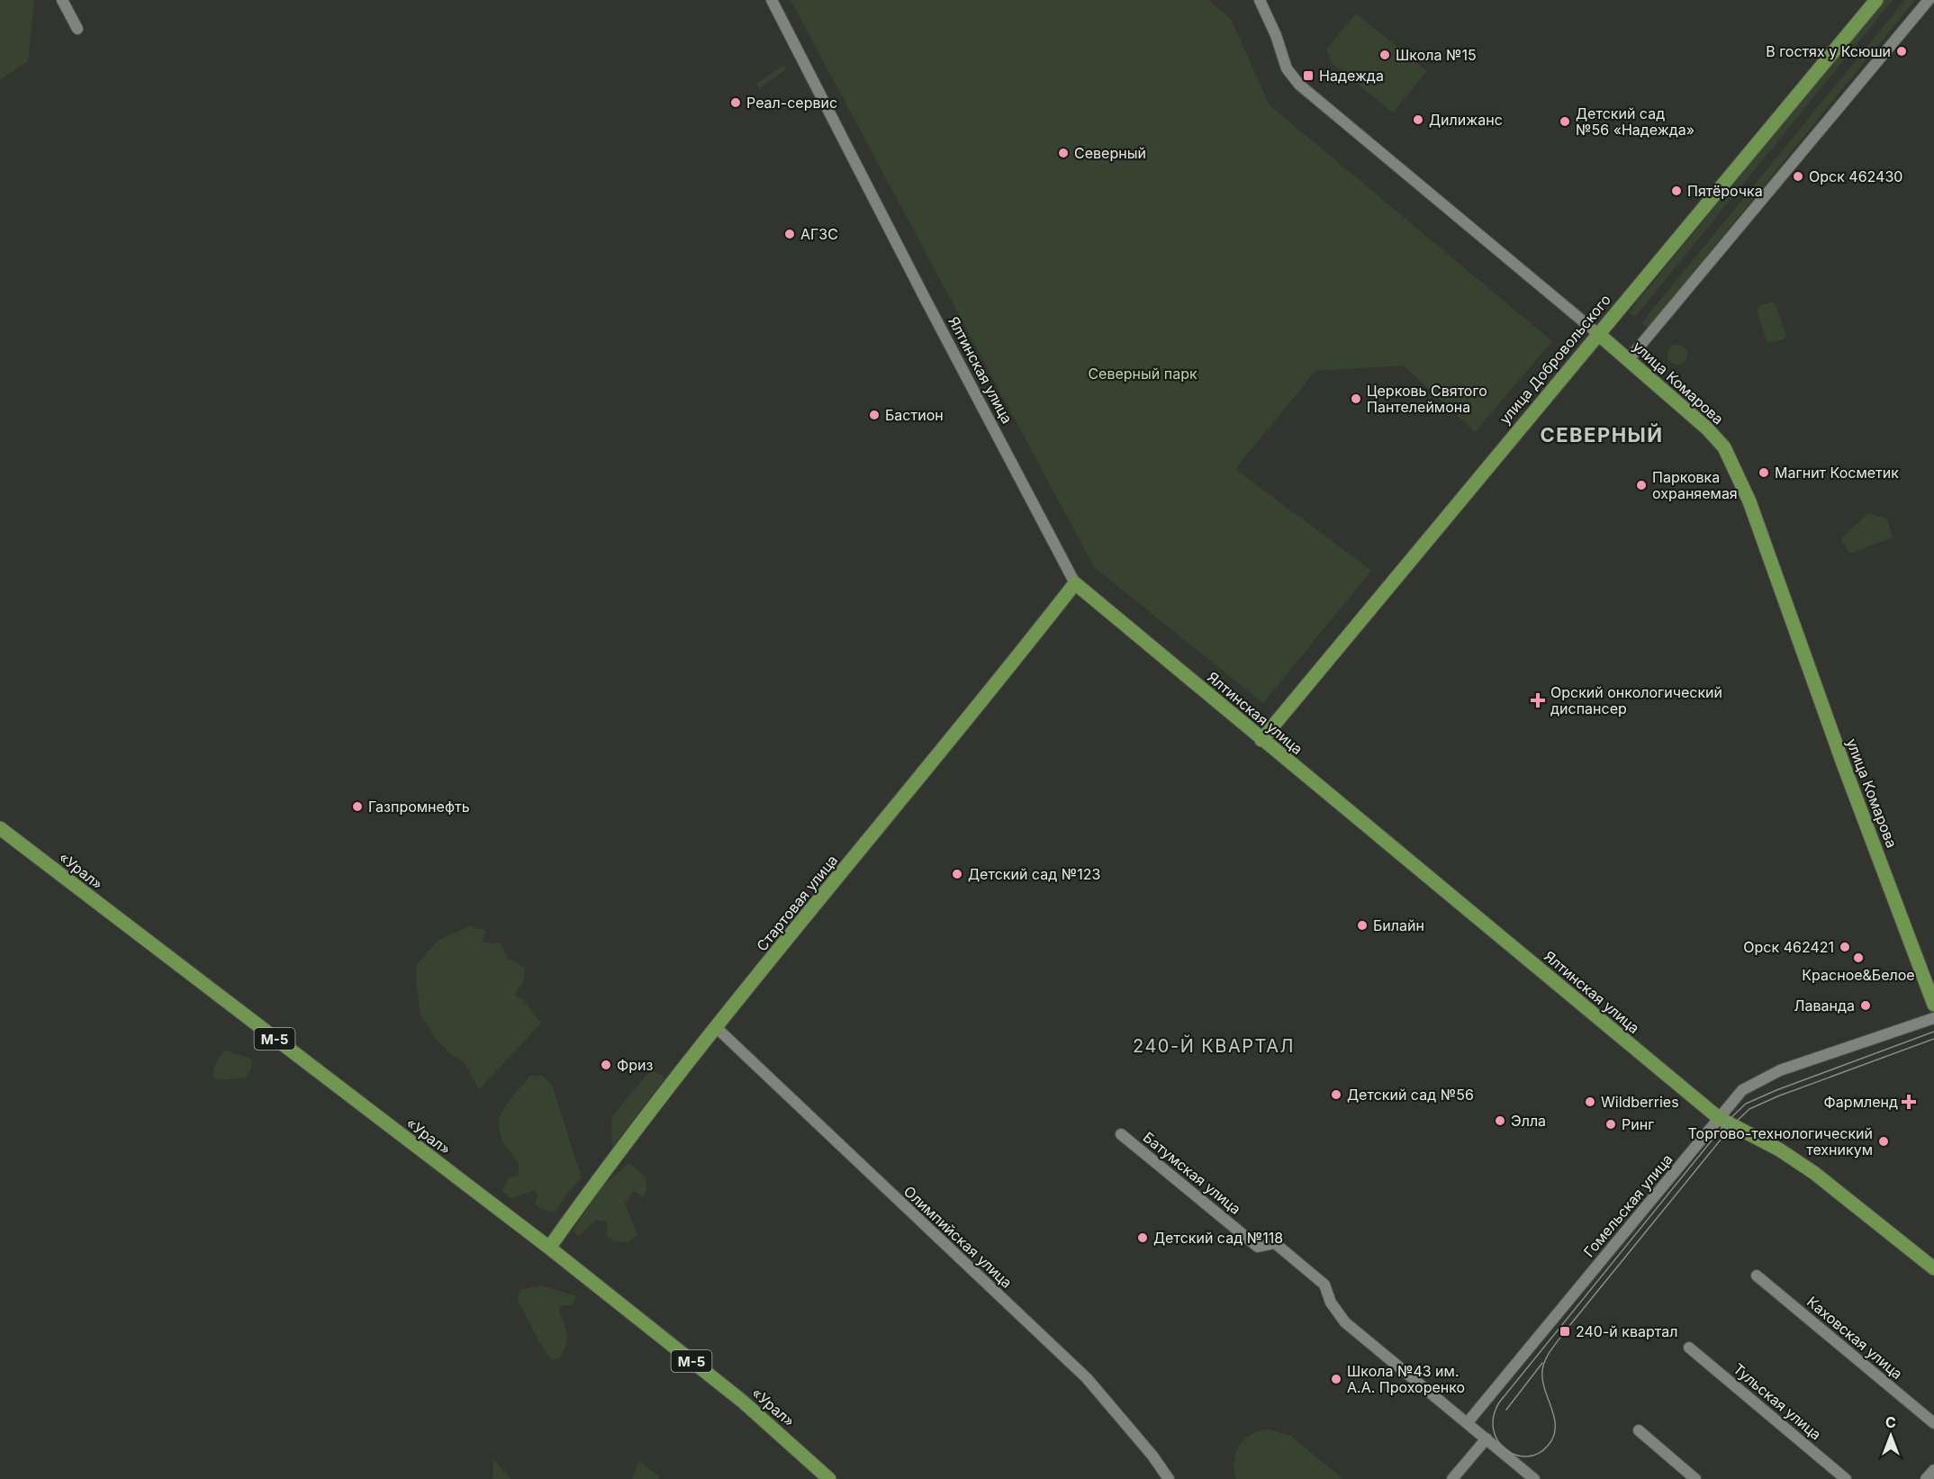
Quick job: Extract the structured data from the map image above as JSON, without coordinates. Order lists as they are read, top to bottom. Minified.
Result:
{"streets":{"main road":["улица Добровольского","Ялтинская улица","улица Комарова","«Урал»","Стартовая улица","М-5"],"street":["Батумская улица","Гомельская улица","Олимпийская улица","Каховская улица","Тульская улица"]},"crossings":[["улица Добровольского","Ялтинская улица"],["улица Добровольского","улица Комарова"],["Ялтинская улица","Стартовая улица"],["Ялтинская улица","Гомельская улица"],["«Урал»","Стартовая улица"],["Стартовая улица","Олимпийская улица"],["Батумская улица","Гомельская улица"]],"districts":["СЕВЕРНЫЙ","240-Й КВАРТАЛ"],"parks":["Северный парк"],"places":{"other":["В гостях у Ксюши","Школа №15","Реал-сервис","Дилижанс","Детский сад №56 «Надежда»","Северный","Орск 462430","Пятёрочка","АГЗС","Церковь Святого Пантелеймона","Бастион","Магнит Косметик","Парковка охраняемая","Газпромнефть","Детский сад №123","Билайн","Орск 462421","Красное&Белое","Лаванда","Фриз","Детский сад №56","Wildberries","Элла","Ринг","Торгово-технологический техникум","Детский сад №118","Школа №43 им. А.А. Прохоренко"],"transit":["Надежда","240-й квартал"],"health":["Орский онкологический диспансер","Фармленд"]},"north":"top"}
